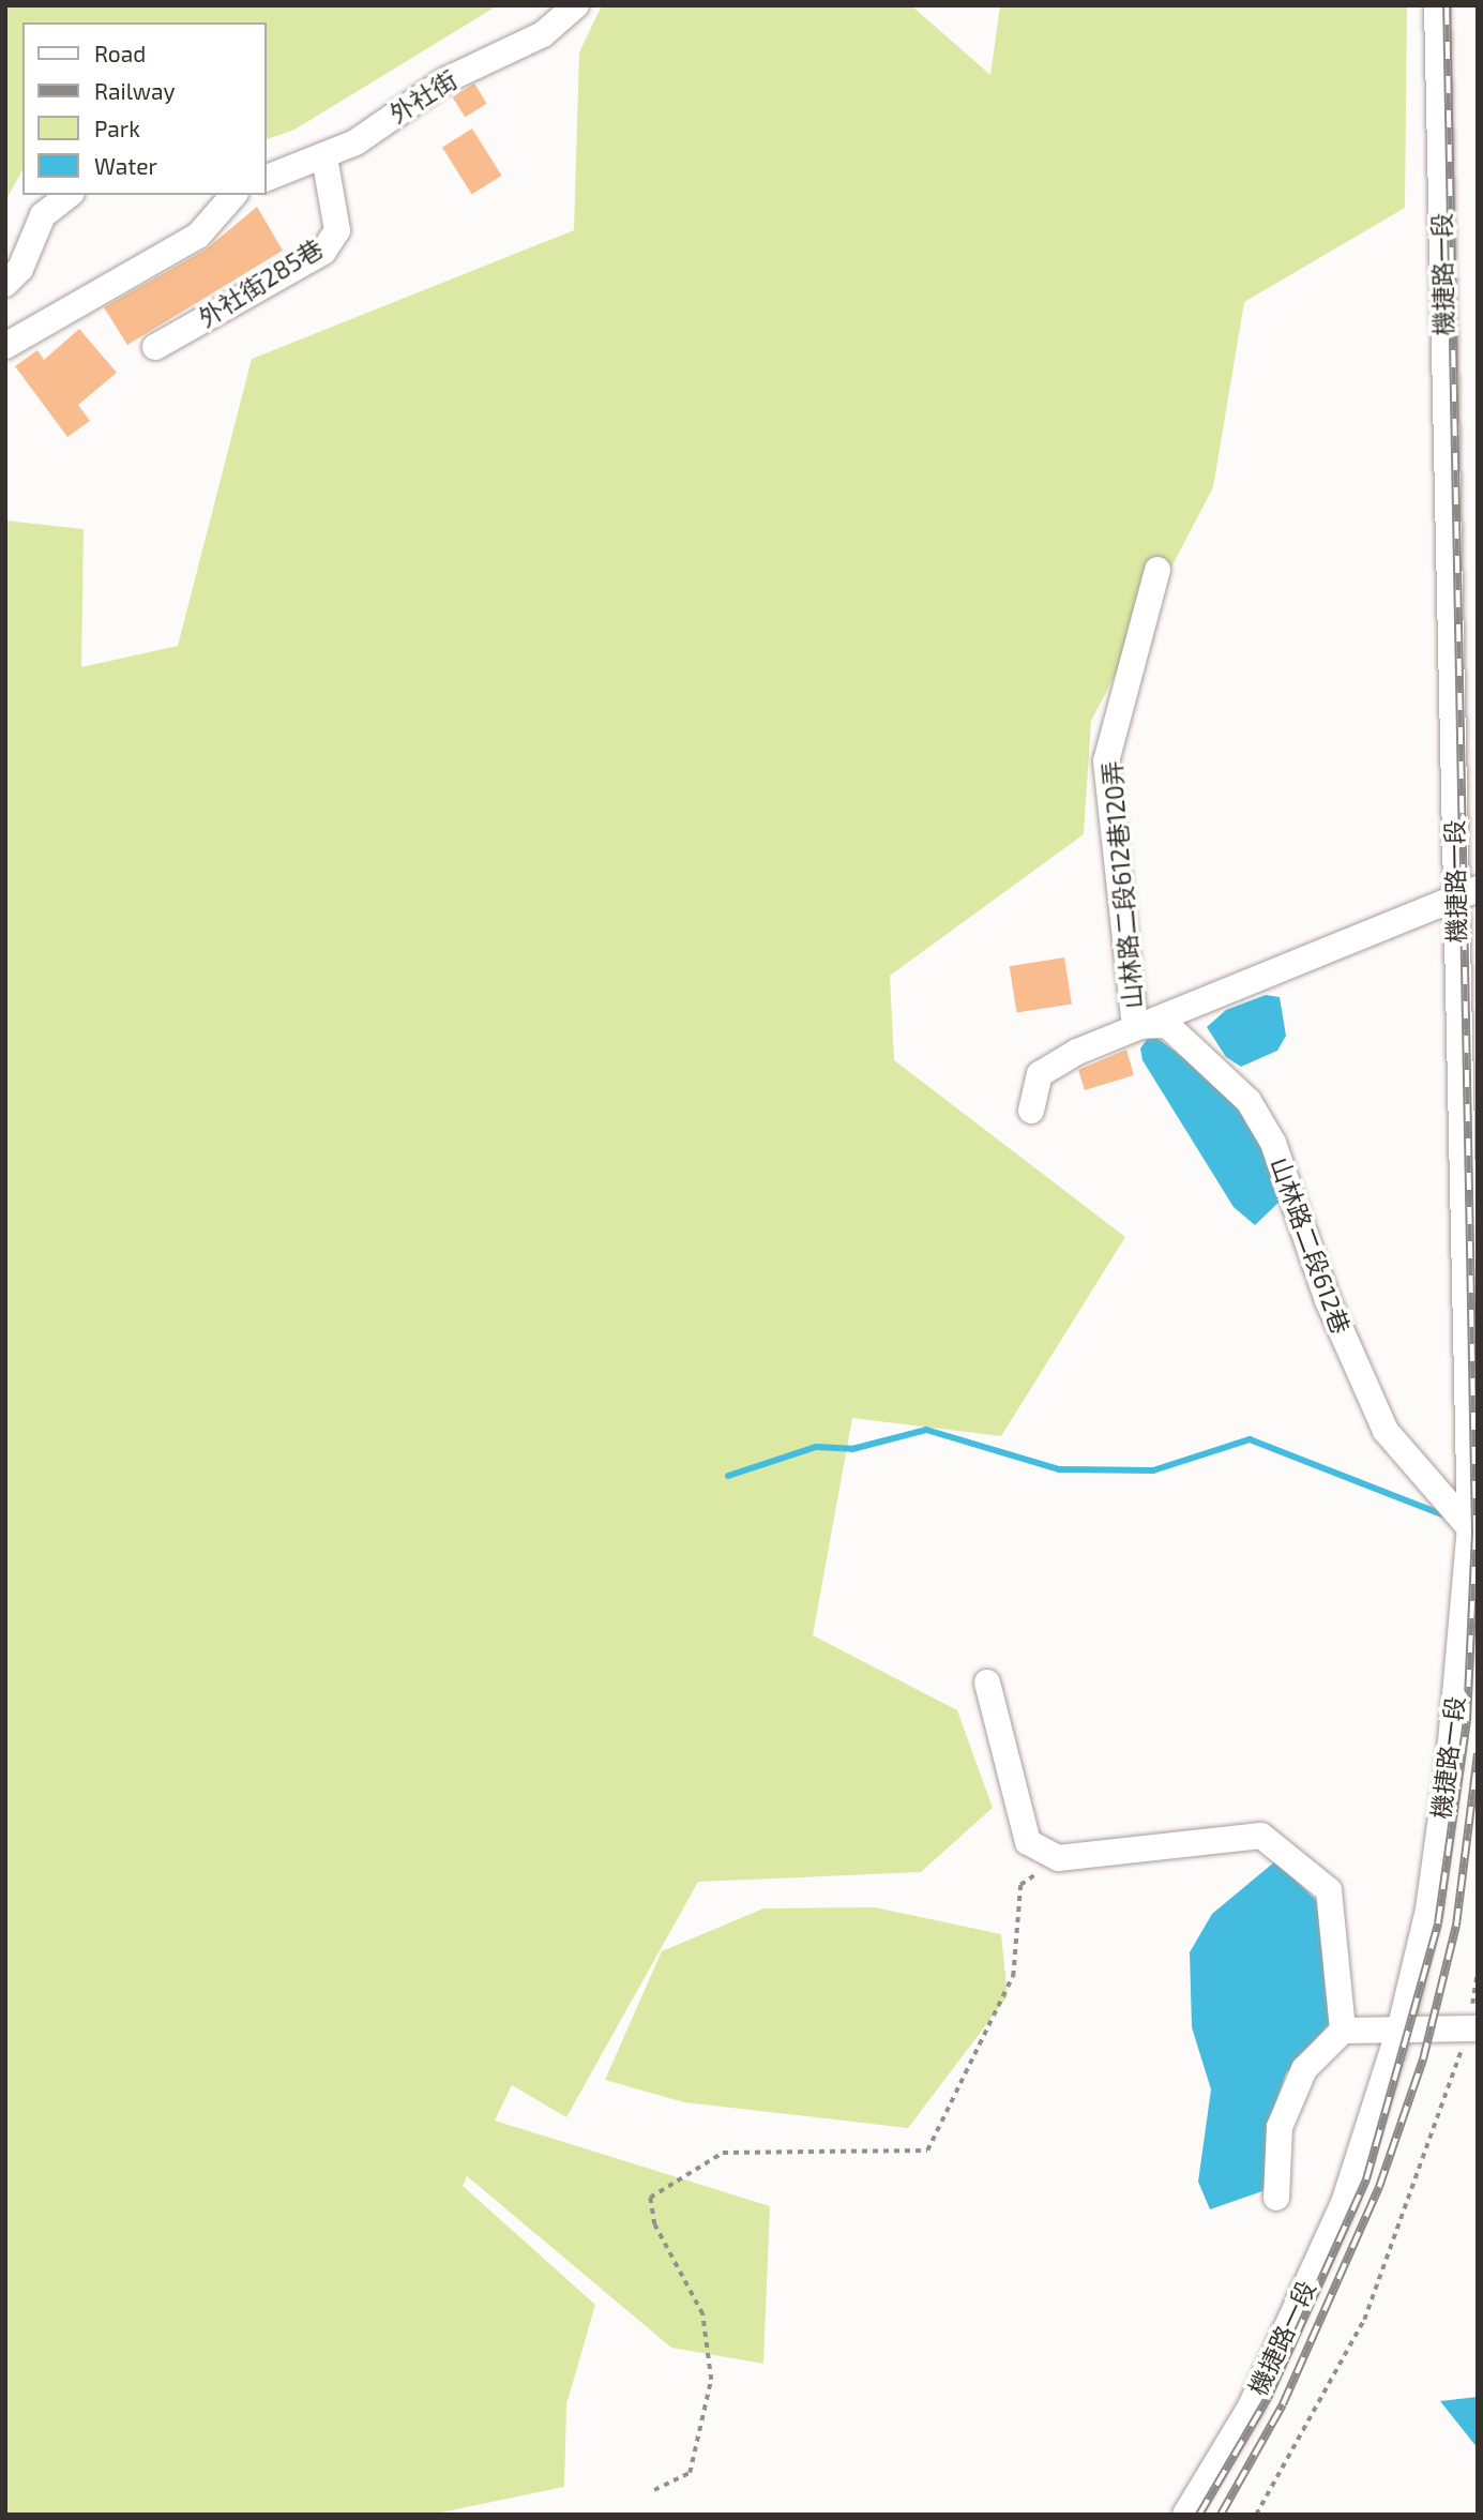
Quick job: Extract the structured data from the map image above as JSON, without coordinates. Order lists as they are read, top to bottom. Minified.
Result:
{"streets":{"street":["外社街","機捷路一段","外社街285巷","山林路二段612巷120弄","山林路二段612巷"]},"crossings":[["外社街","外社街285巷"],["機捷路一段","山林路二段612巷"],["山林路二段612巷120弄","山林路二段612巷"]],"legend":["Road","Railway","Park","Water"]}
